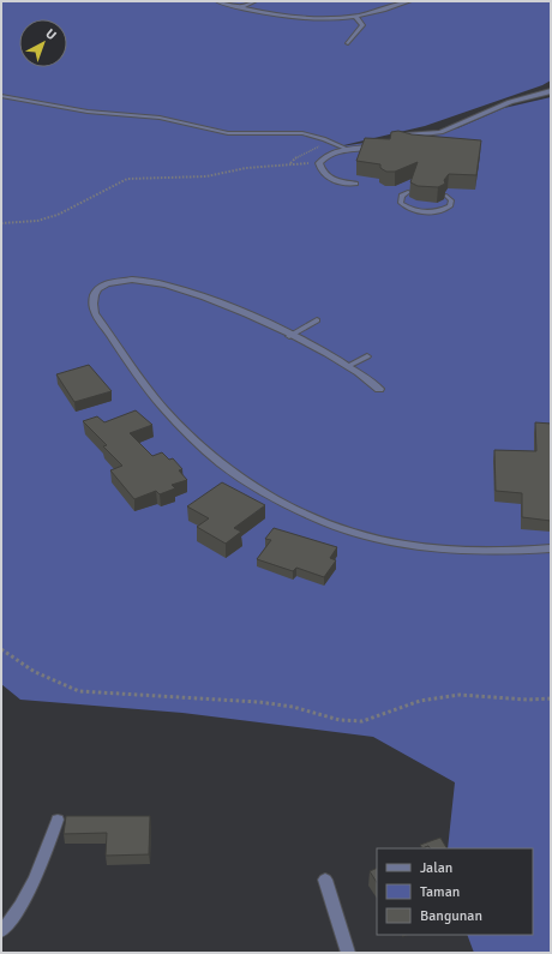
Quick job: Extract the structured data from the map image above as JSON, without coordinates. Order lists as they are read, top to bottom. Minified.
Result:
{"legend":["Jalan","Taman","Bangunan"],"north":"top right"}
